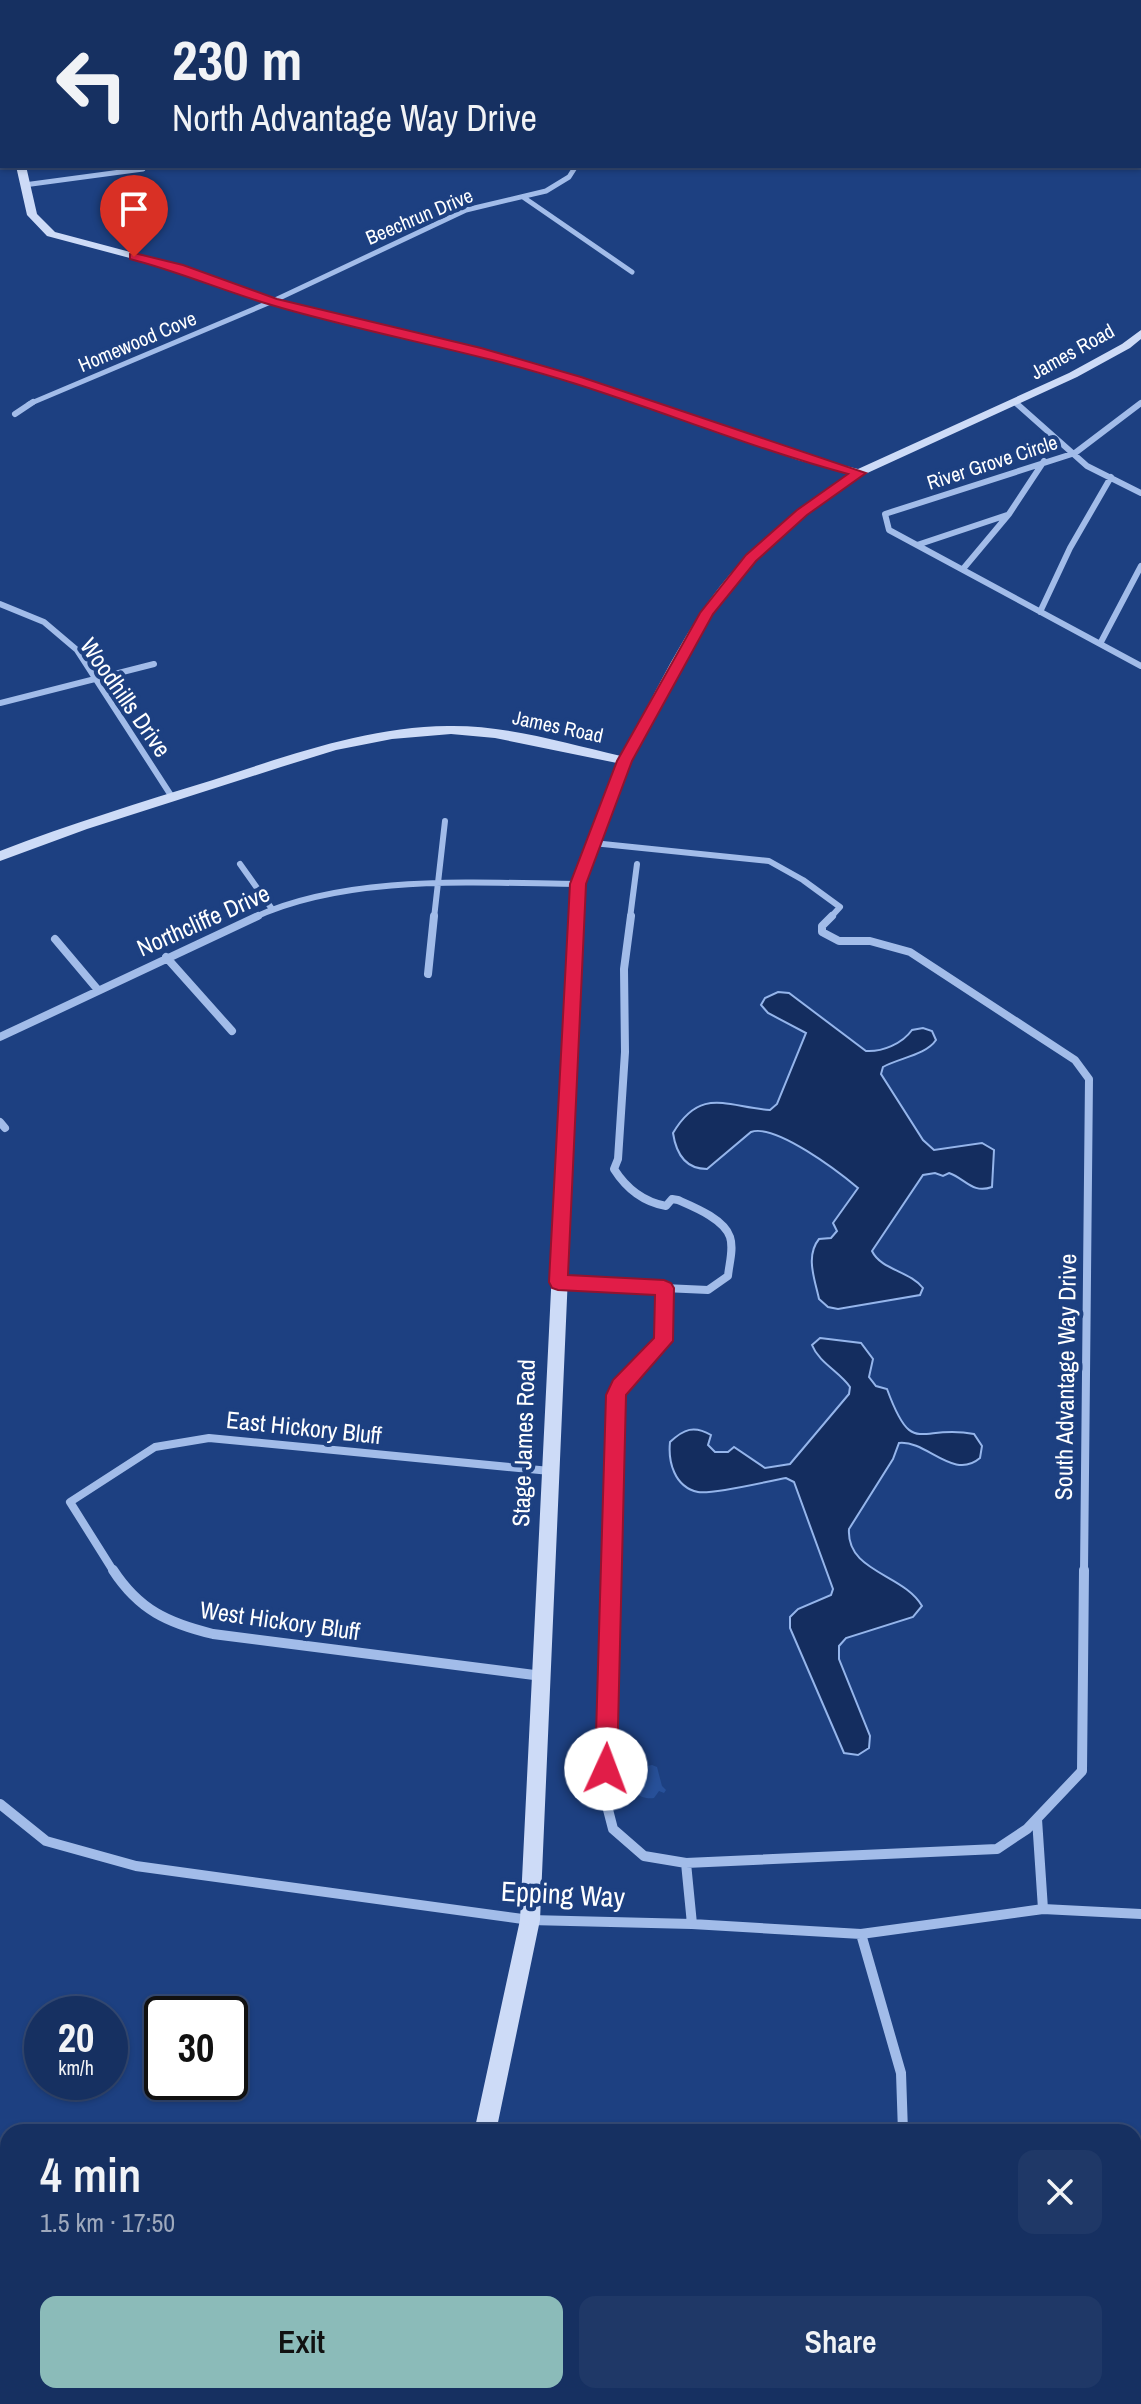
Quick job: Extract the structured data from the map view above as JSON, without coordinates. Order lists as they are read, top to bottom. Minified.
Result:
{"streets":{"main road":["James Road","Stage James Road"],"street":["Beechrun Drive","Homewood Cove","River Grove Circle","Woodhills Drive","Northcliffe Drive","South Advantage Way Drive","East Hickory Bluff","West Hickory Bluff","Epping Way"]},"crossings":[["Beechrun Drive","Homewood Cove"],["James Road","Woodhills Drive"],["James Road","Stage James Road"],["Northcliffe Drive","Stage James Road"],["South Advantage Way Drive","Stage James Road"],["East Hickory Bluff","Stage James Road"],["East Hickory Bluff","West Hickory Bluff"],["Stage James Road","West Hickory Bluff"],["Stage James Road","Epping Way"]],"page":{"turn":["230 m","North Advantage Way Drive"],"speed":"20 km/h","limit":"30","heading":["4 min","1.5 km · 17:50"],"buttons":["Exit","Share"]}}
